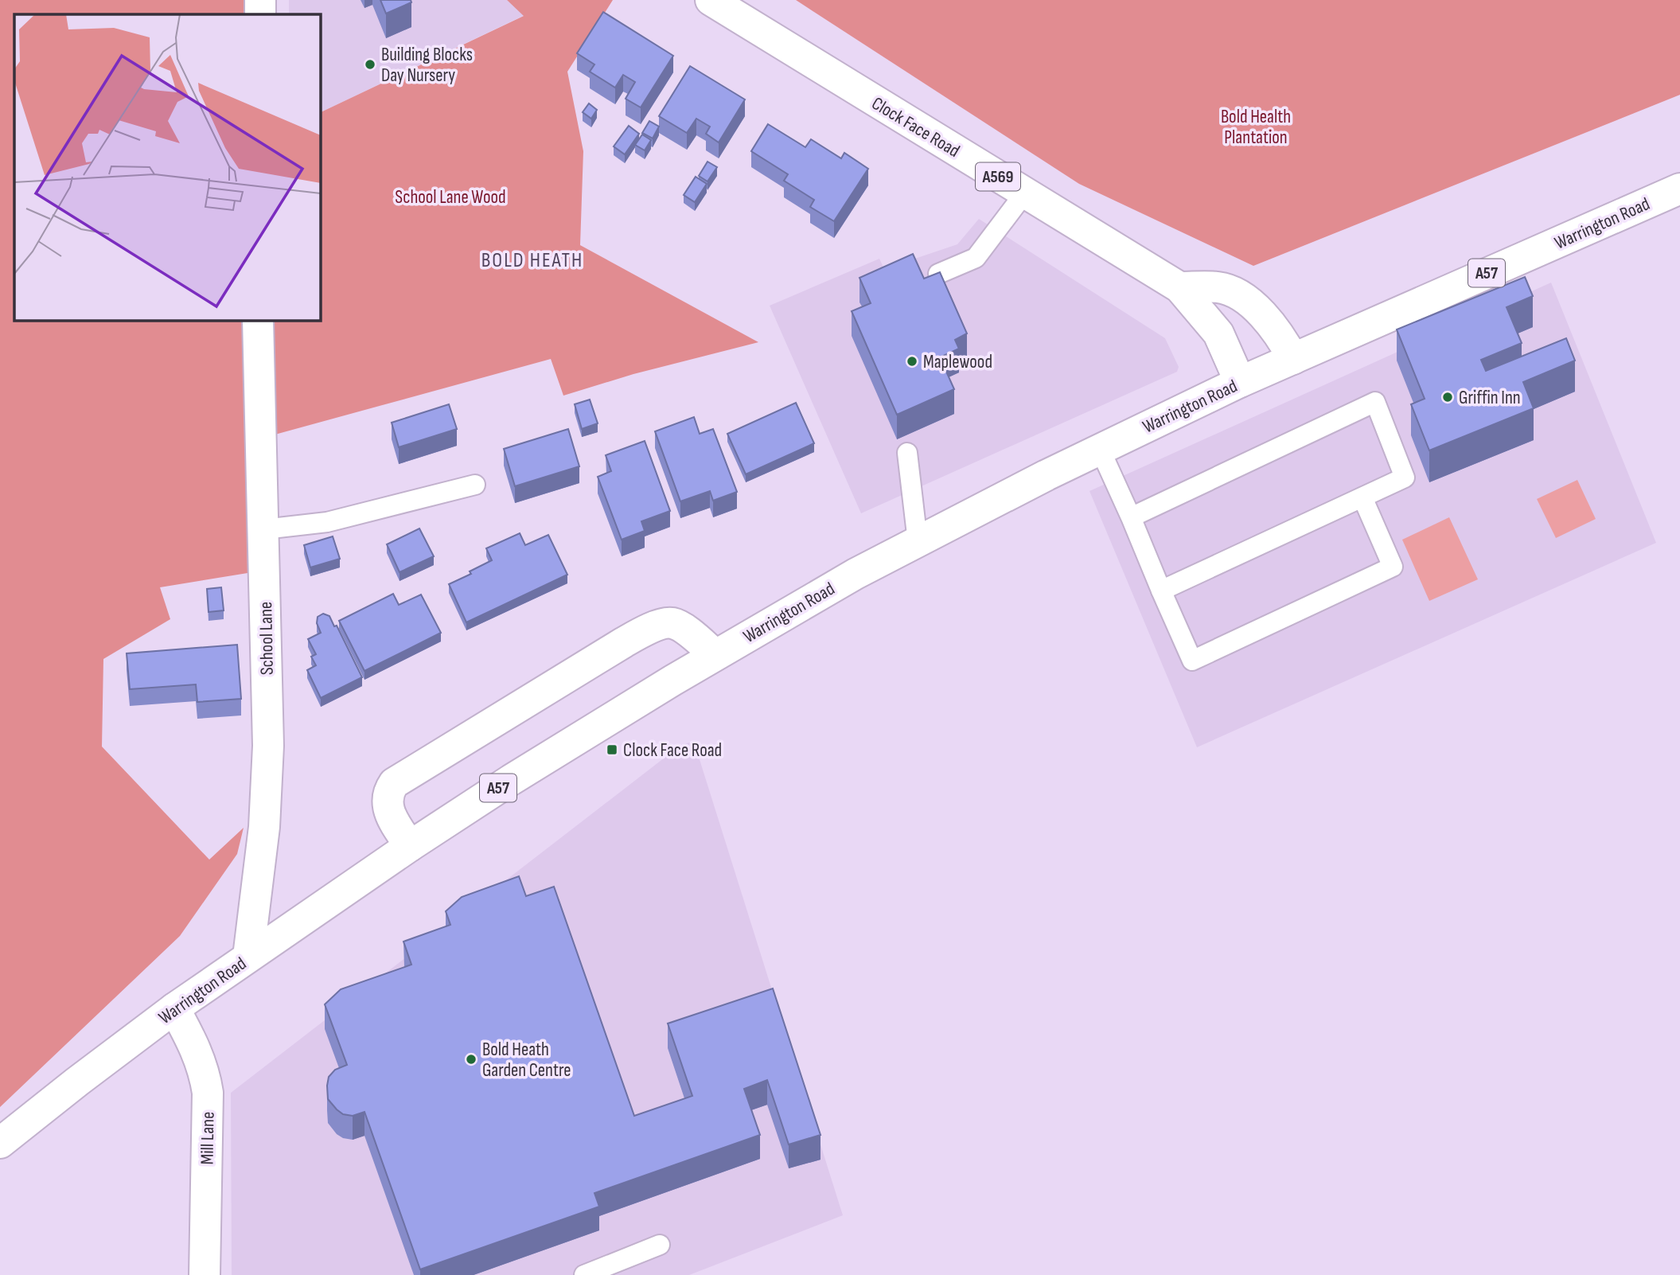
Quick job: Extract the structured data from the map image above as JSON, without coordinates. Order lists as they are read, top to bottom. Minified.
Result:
{"streets":{"main road":["Clock Face Road","A569","Warrington Road","A57","School Lane","Mill Lane"]},"crossings":[["Clock Face Road","Warrington Road"],["Warrington Road","School Lane"],["Warrington Road","Mill Lane"]],"districts":["BOLD HEATH"],"parks":["Bold Health Plantation","School Lane Wood"],"places":{"other":["Building Blocks Day Nursery","Maplewood","Griffin Inn","Bold Heath Garden Centre"],"transit":["Clock Face Road"]}}
